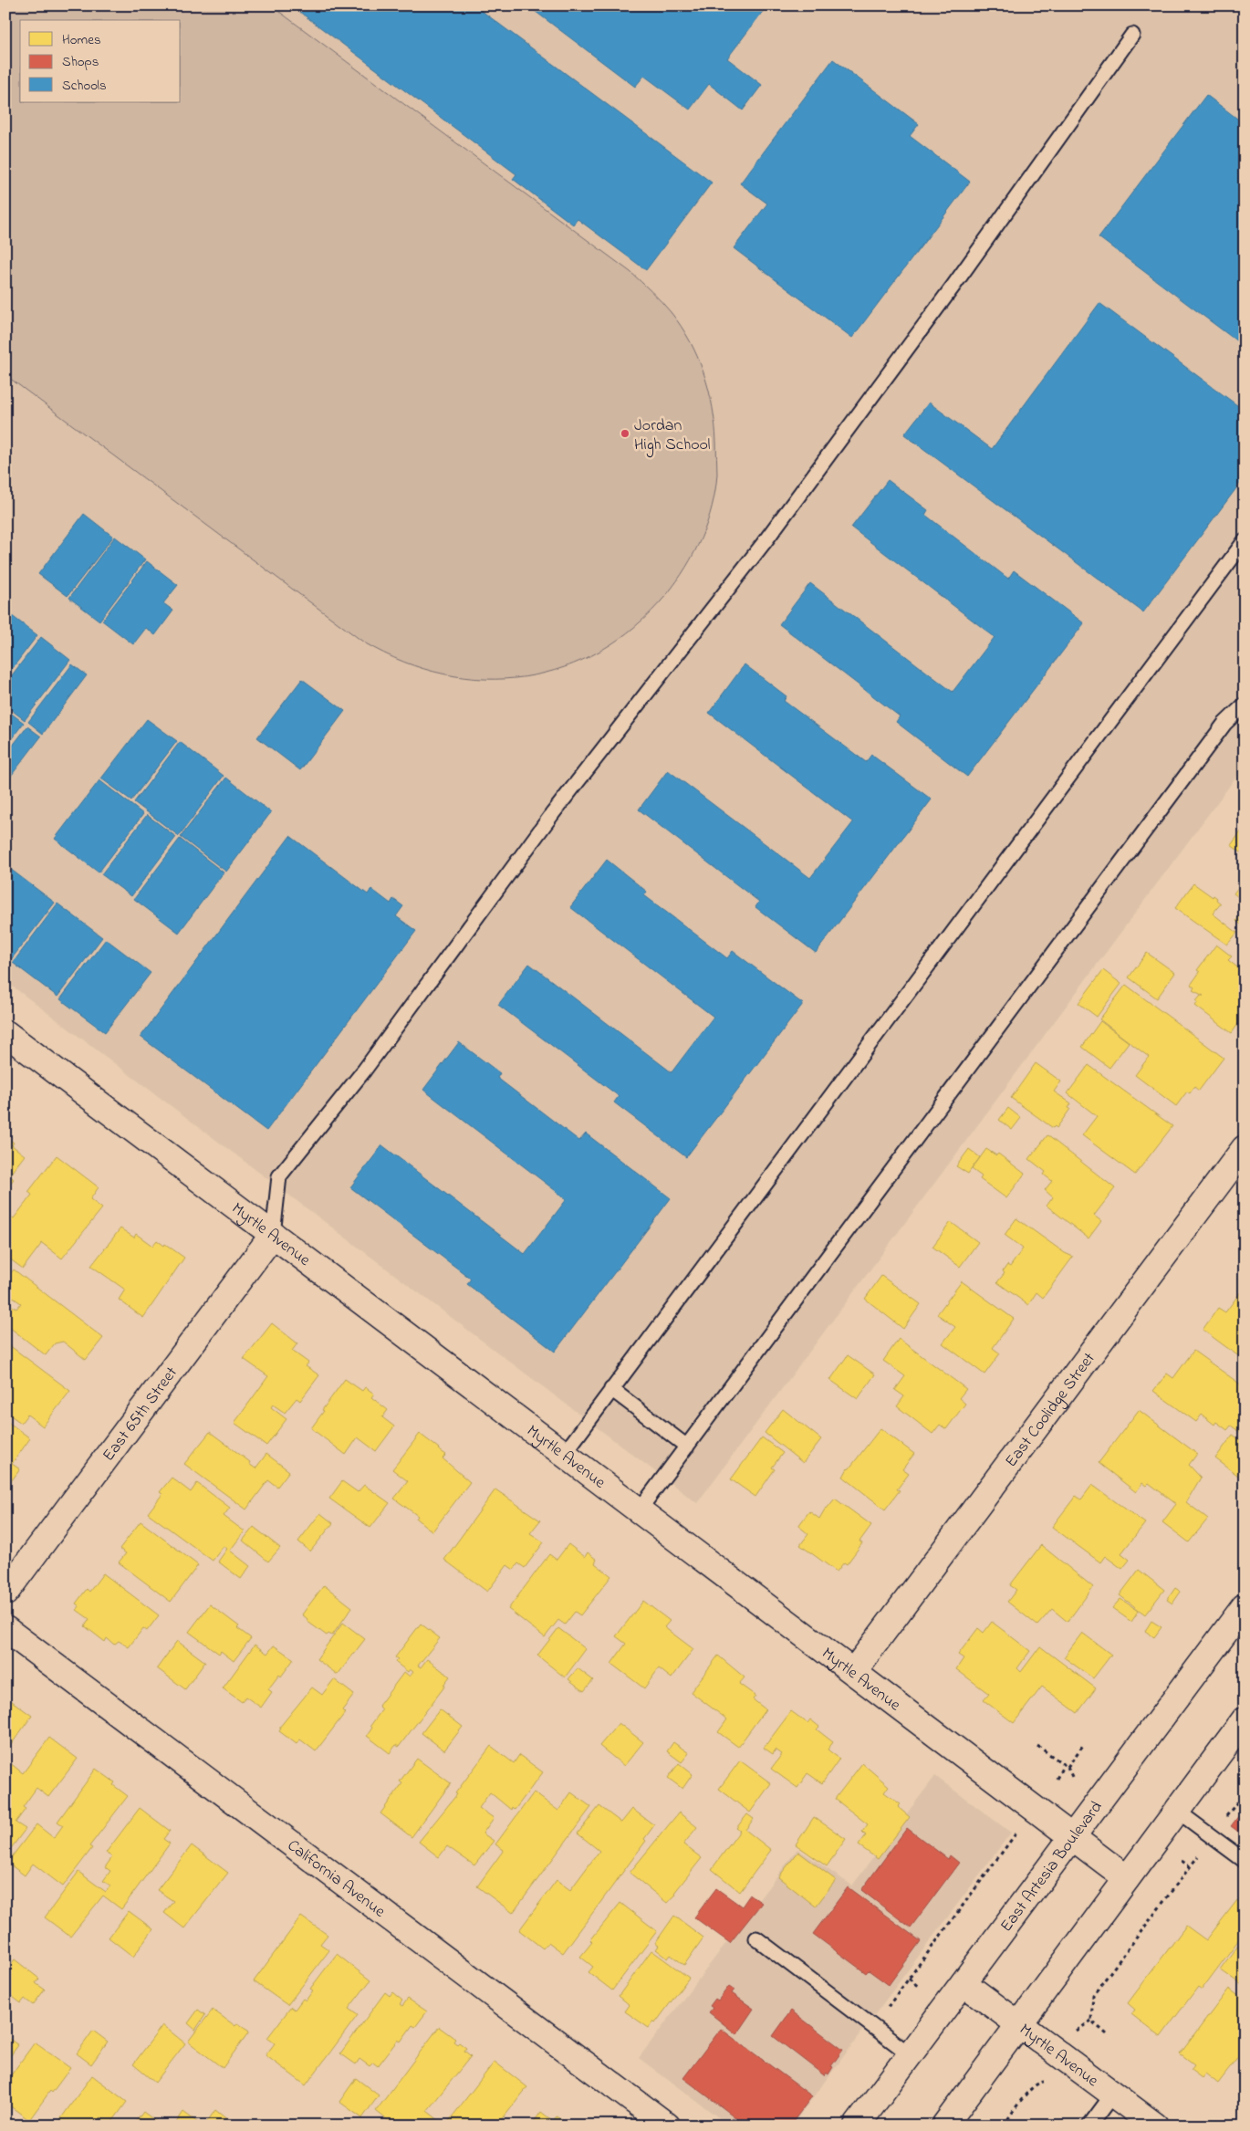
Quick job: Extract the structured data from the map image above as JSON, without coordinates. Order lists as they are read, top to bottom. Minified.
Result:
{"streets":{"street":["Myrtle Avenue","East Coolidge Street","East 65th Street","East Artesia Boulevard","California Avenue"]},"crossings":[["Myrtle Avenue","East Coolidge Street"],["Myrtle Avenue","East 65th Street"],["Myrtle Avenue","East Artesia Boulevard"]],"places":["Jordan High School"],"legend":["Homes","Shops","Schools"]}
